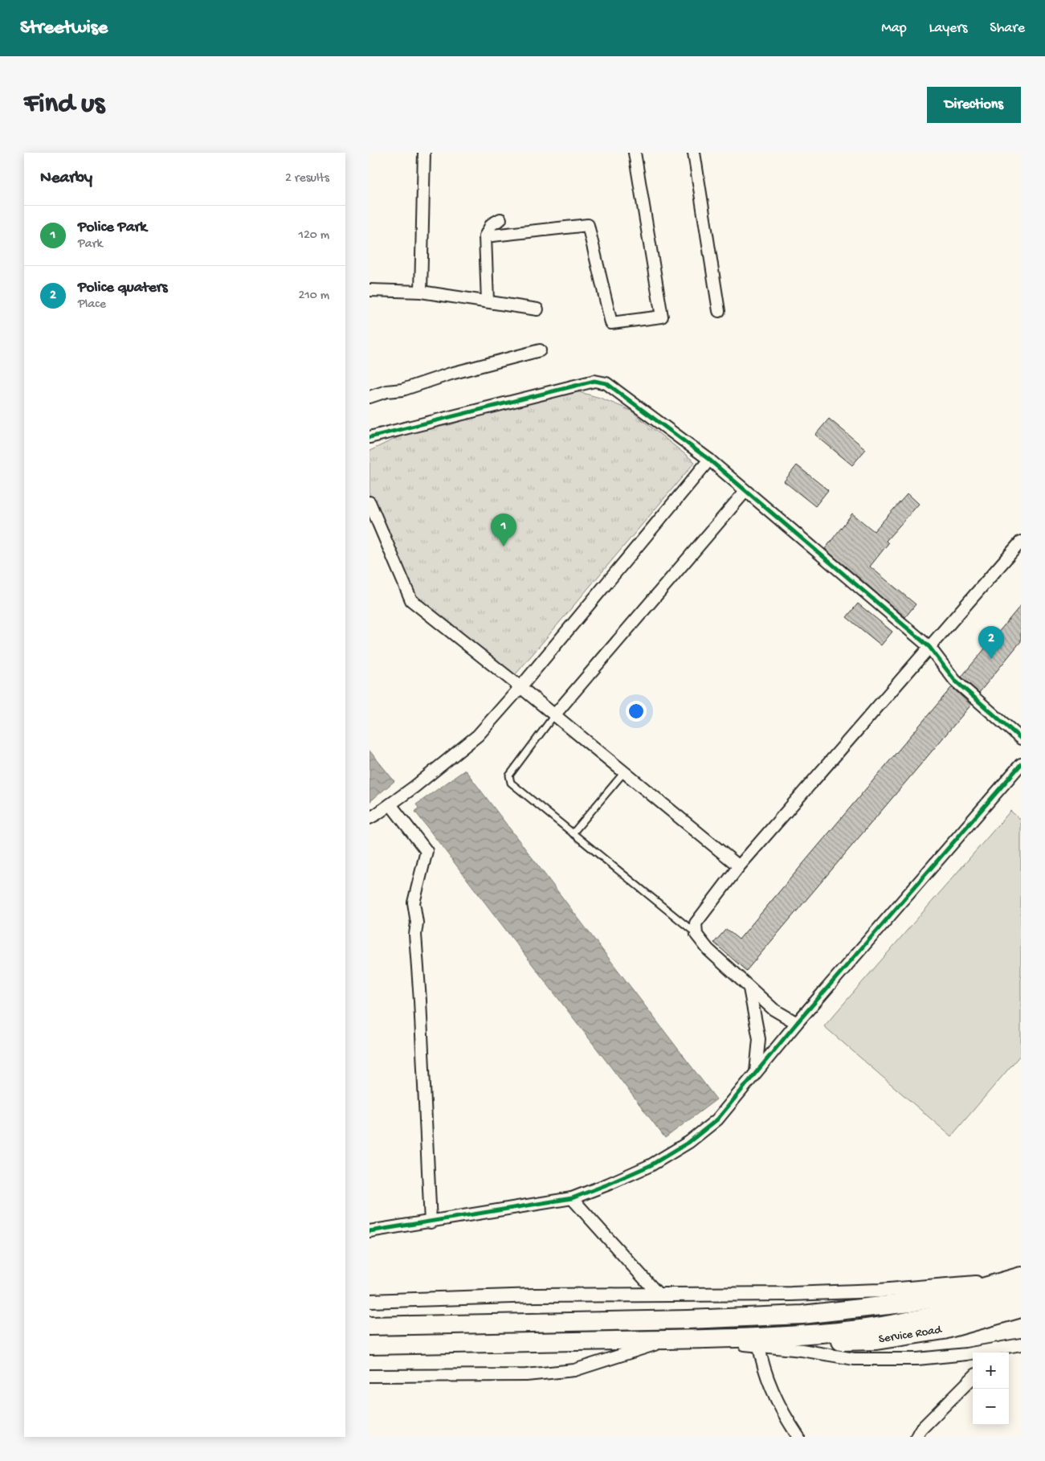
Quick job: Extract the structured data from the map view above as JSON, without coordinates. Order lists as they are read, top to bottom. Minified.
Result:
{"streets":{"highway":["Service Road"]},"page":{"header":"Streetwise","nav":["Map","Layers","Share"],"buttons":"Directions","title":"Find us","heading":["Nearby","2 results"],"list":[{"mark":"1","name":"Police Park","note":"Park","value":"120 m"},{"mark":"2","name":"Police quaters","note":"Place","value":"210 m"}],"pins":["1","2"],"map_buttons":["+","−"]}}
